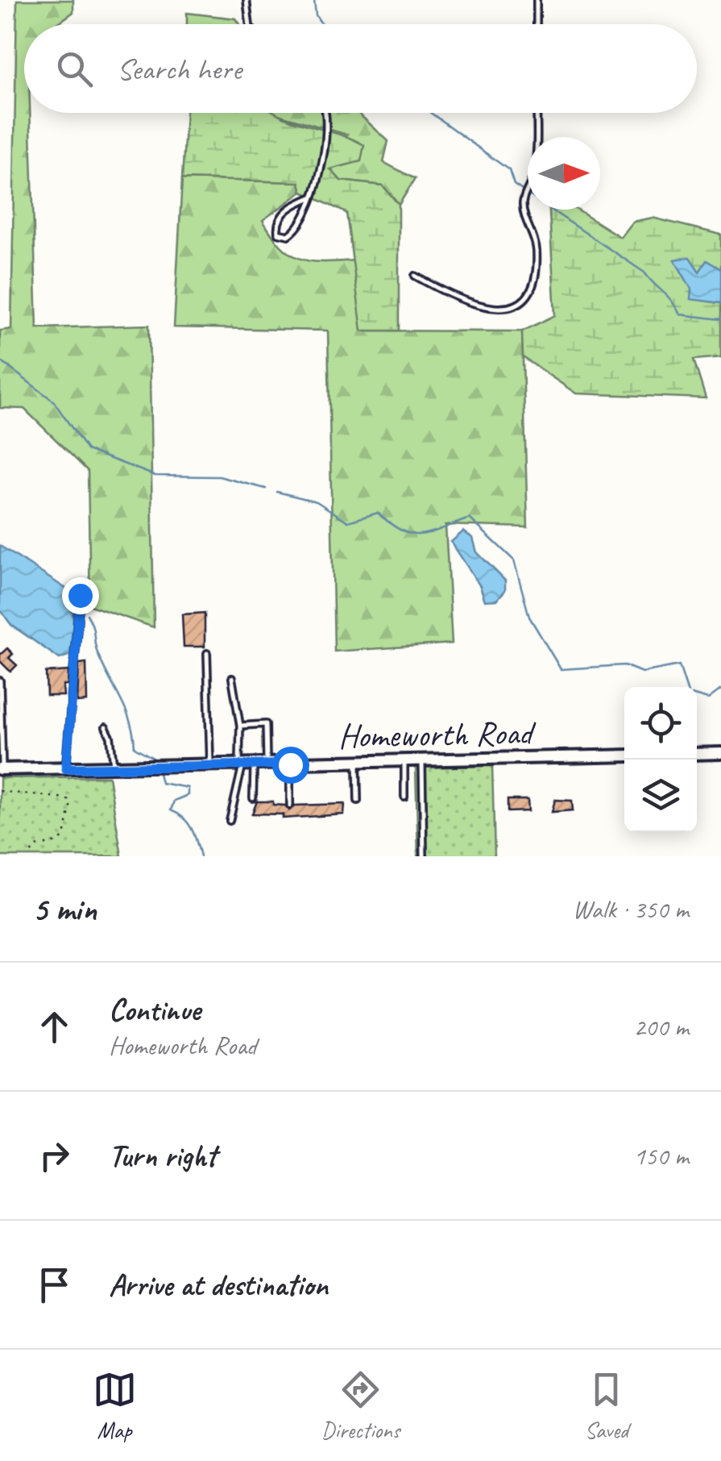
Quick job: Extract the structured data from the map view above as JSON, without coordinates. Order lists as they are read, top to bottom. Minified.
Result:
{"streets":{"street":["Homeworth Road"]},"north":"right","page":{"search":"Search here","heading":["5 min","Walk · 350 m"],"list":[["Continue","Homeworth Road","200 m"],["Turn right","150 m"],"Arrive at destination"],"nav":["Map","Directions","Saved"]}}
